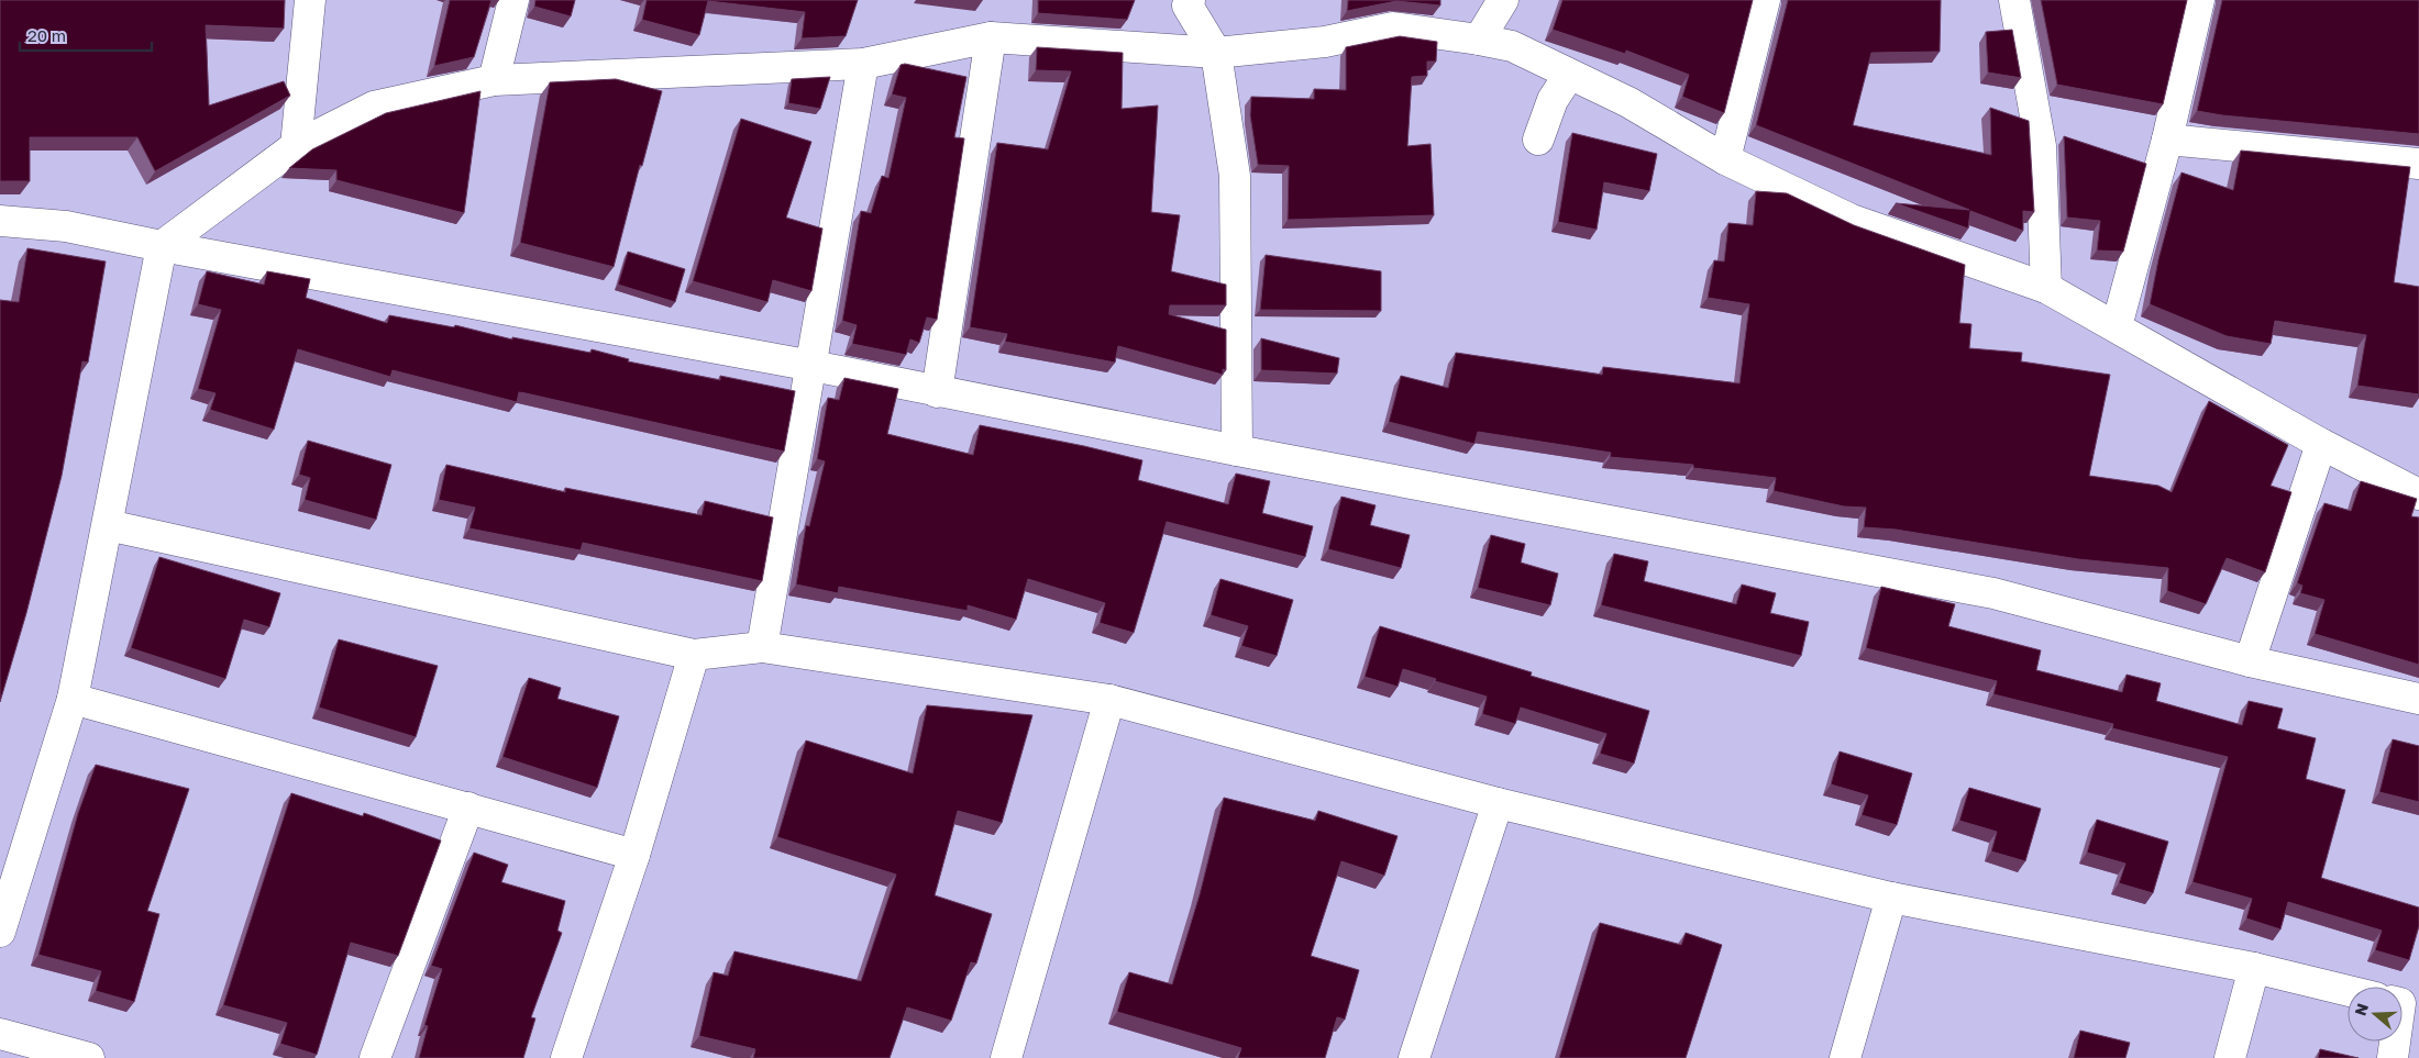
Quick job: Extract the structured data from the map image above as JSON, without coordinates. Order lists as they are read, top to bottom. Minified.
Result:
{"scale_bar":"20 m","north":"left"}
